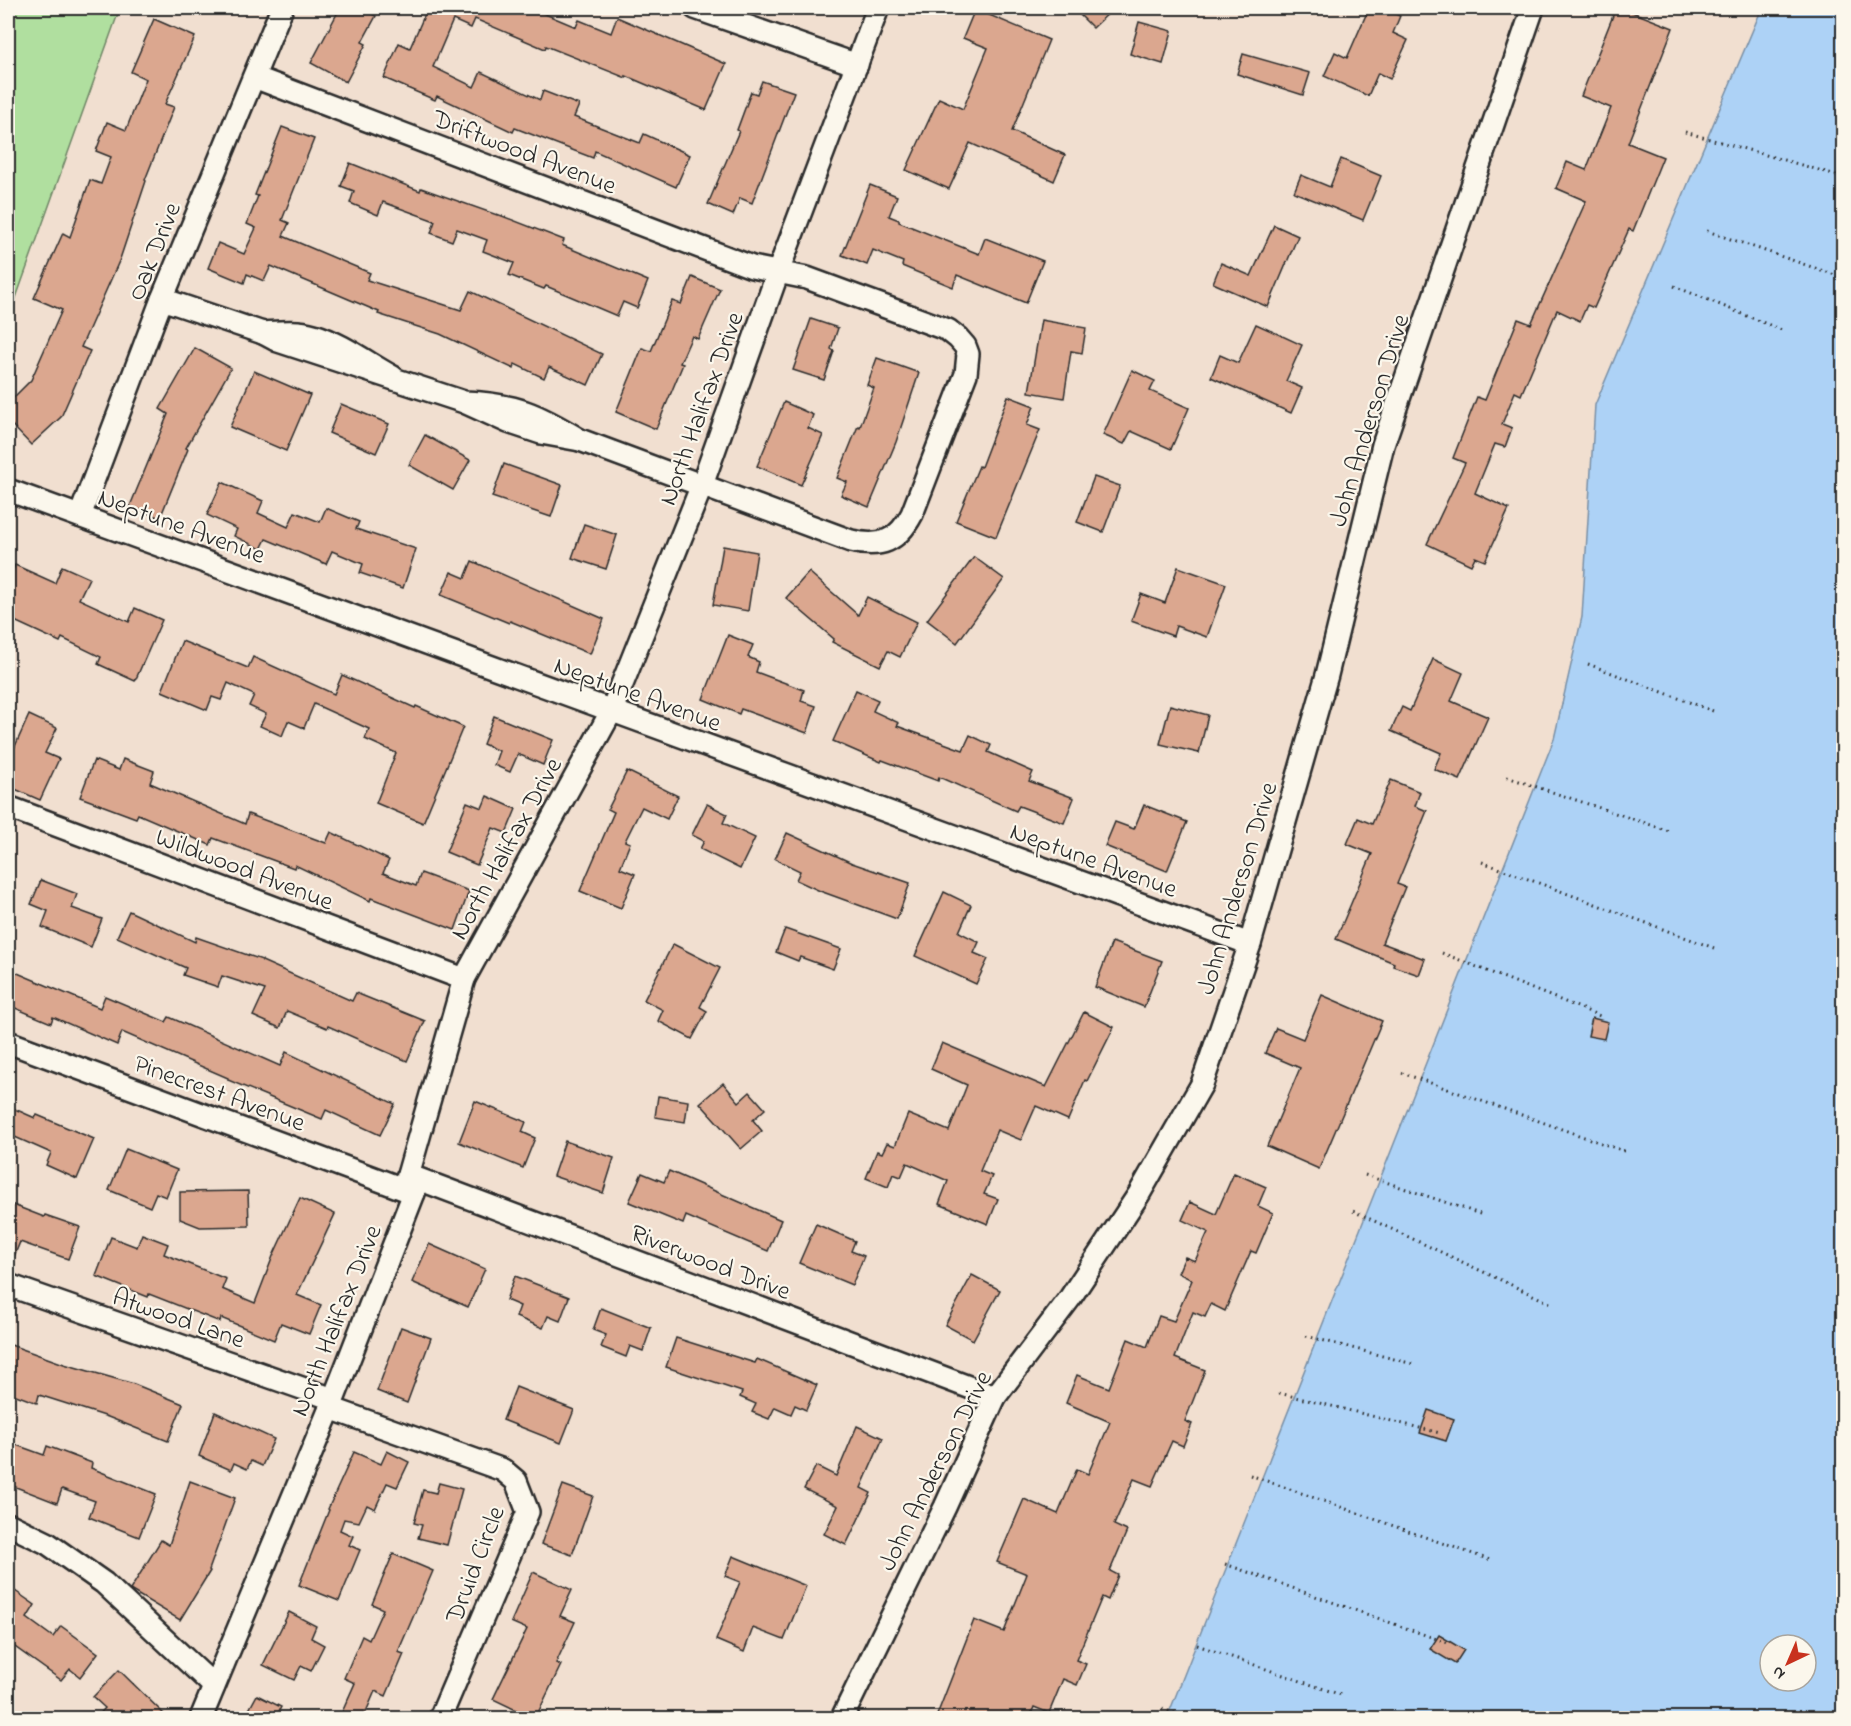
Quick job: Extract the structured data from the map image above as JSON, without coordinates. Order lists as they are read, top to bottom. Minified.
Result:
{"streets":{"street":["Driftwood Avenue","Oak Drive","North Halifax Drive","John Anderson Drive","Neptune Avenue","Wildwood Avenue","Pinecrest Avenue","Riverwood Drive","Atwood Lane","Druid Circle"]},"crossings":[["Driftwood Avenue","Oak Drive"],["Driftwood Avenue","North Halifax Drive"],["Oak Drive","Neptune Avenue"],["North Halifax Drive","Neptune Avenue"],["North Halifax Drive","Wildwood Avenue"],["North Halifax Drive","Pinecrest Avenue"],["North Halifax Drive","Riverwood Drive"],["North Halifax Drive","Atwood Lane"],["North Halifax Drive","Druid Circle"],["John Anderson Drive","Neptune Avenue"],["John Anderson Drive","Riverwood Drive"],["Pinecrest Avenue","Riverwood Drive"],["Atwood Lane","Druid Circle"]],"north":"bottom left"}
